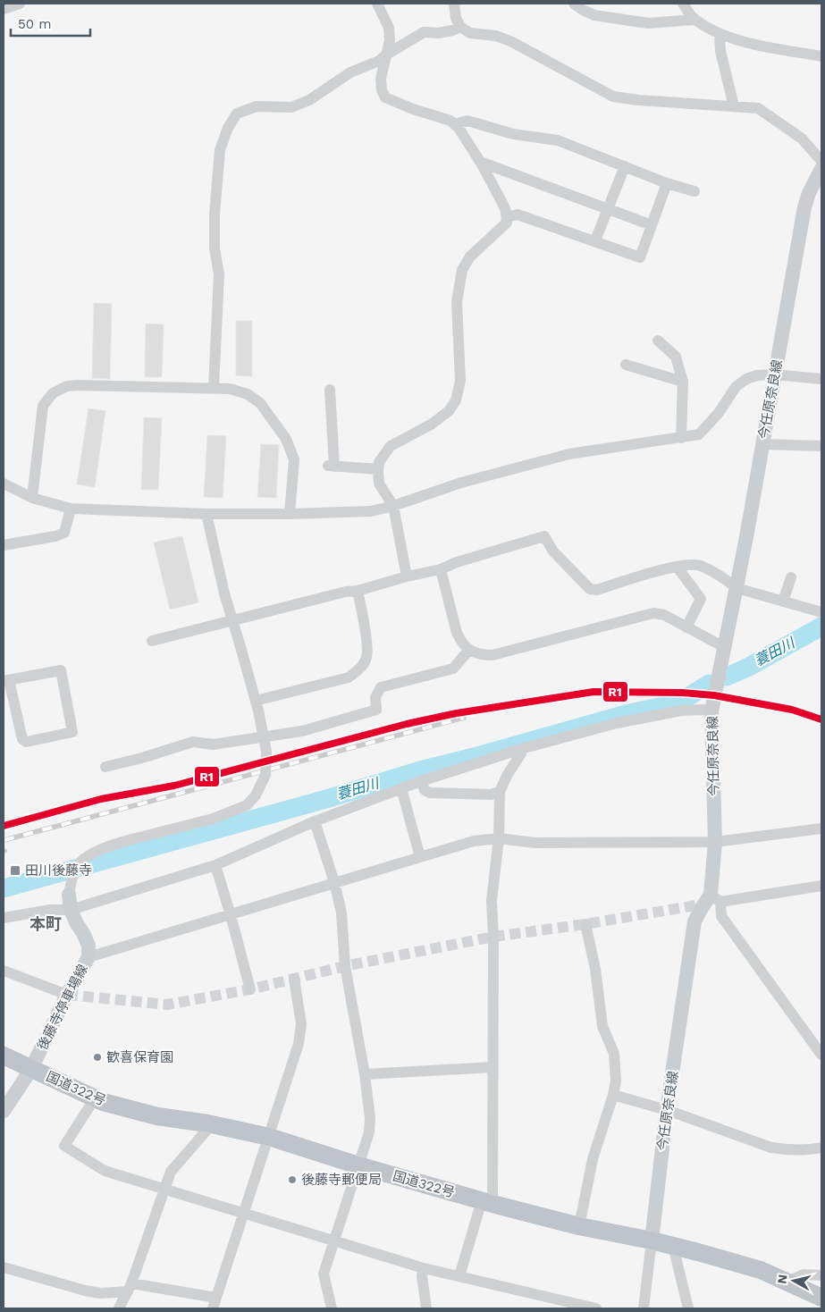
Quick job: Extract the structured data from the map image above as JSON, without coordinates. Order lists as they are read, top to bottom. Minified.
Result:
{"streets":{"highway":["国道322号"],"main road":["今任原奈良線","後藤寺停車場線"]},"crossings":[["今任原奈良線","国道322号"],["後藤寺停車場線","国道322号"]],"districts":["本町"],"water":["蓑田川"],"places":{"transit":["田川後藤寺"],"other":["歓喜保育園","後藤寺郵便局"]},"lines":["transit line R1"],"scale_bar":"50 m","north":"left"}
